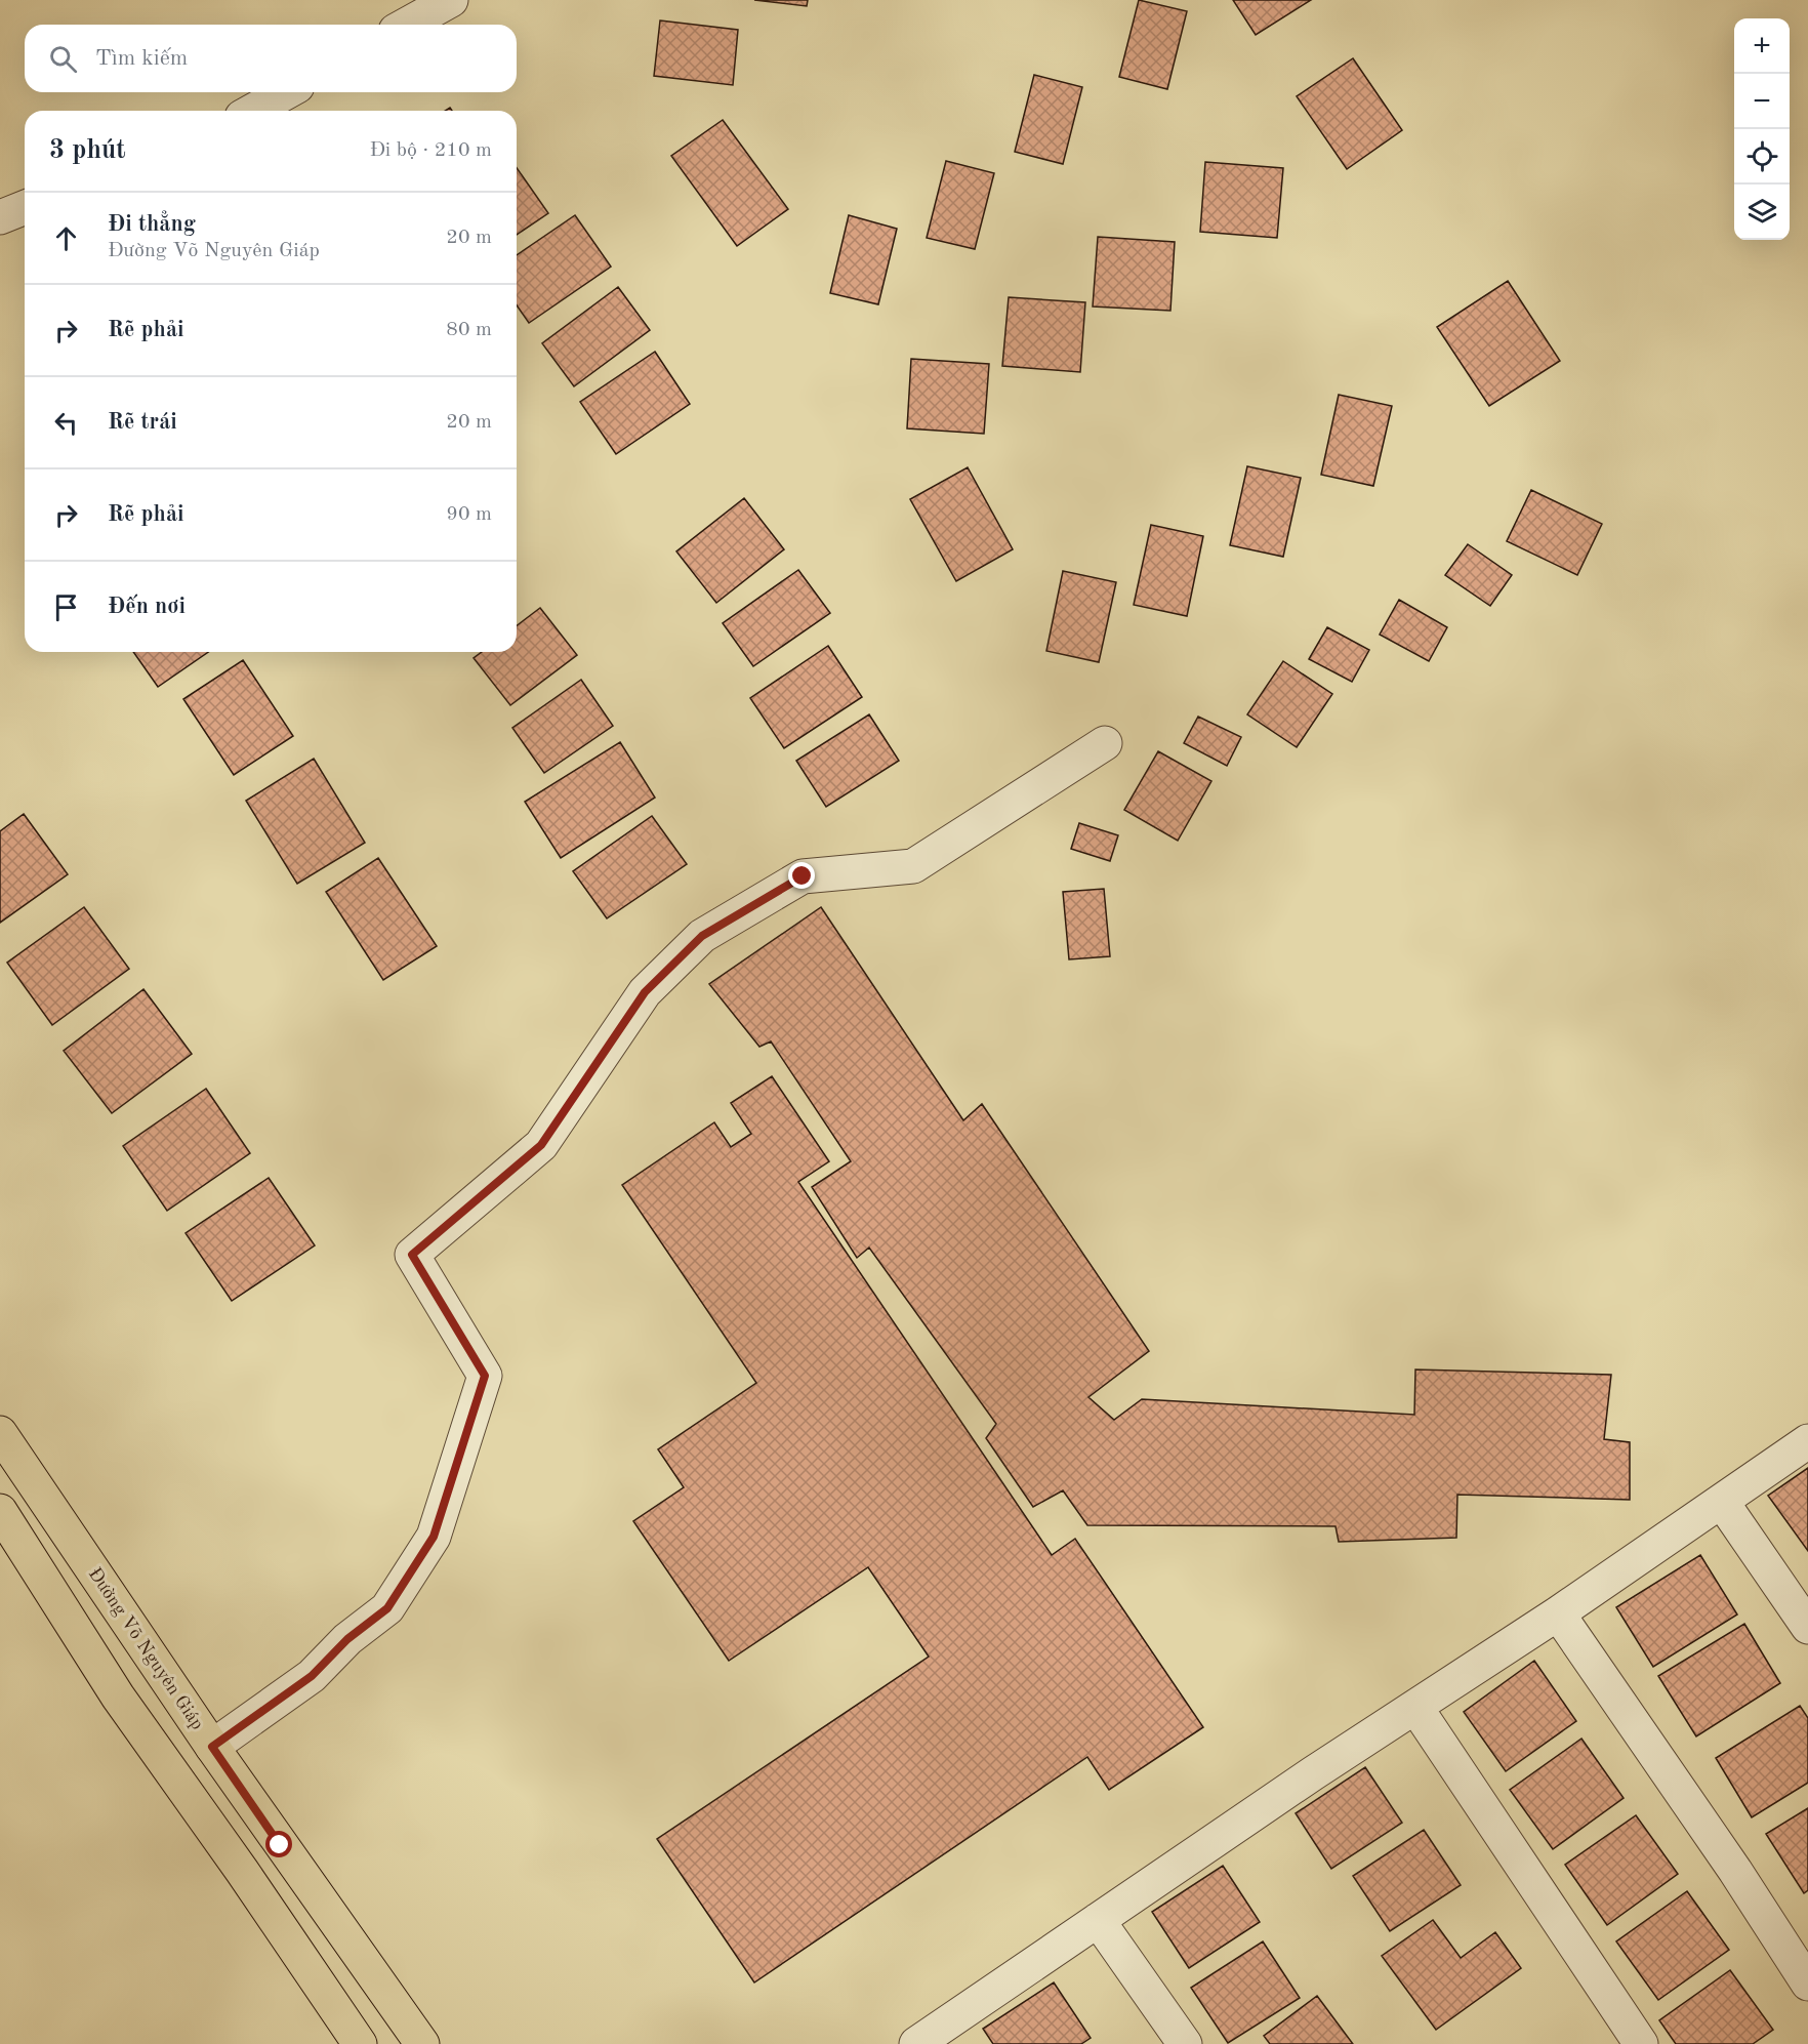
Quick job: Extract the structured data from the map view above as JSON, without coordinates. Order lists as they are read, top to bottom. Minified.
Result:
{"streets":{"main road":["Đường Võ Nguyên Giáp"]},"page":{"map_buttons":["+","−"],"search":"Tìm kiếm","heading":["3 phút","Đi bộ · 210 m"],"list":[["Đi thẳng","Đường Võ Nguyên Giáp","20 m"],["Rẽ phải","80 m"],["Rẽ trái","20 m"],["Rẽ phải","90 m"],"Đến nơi"]}}
